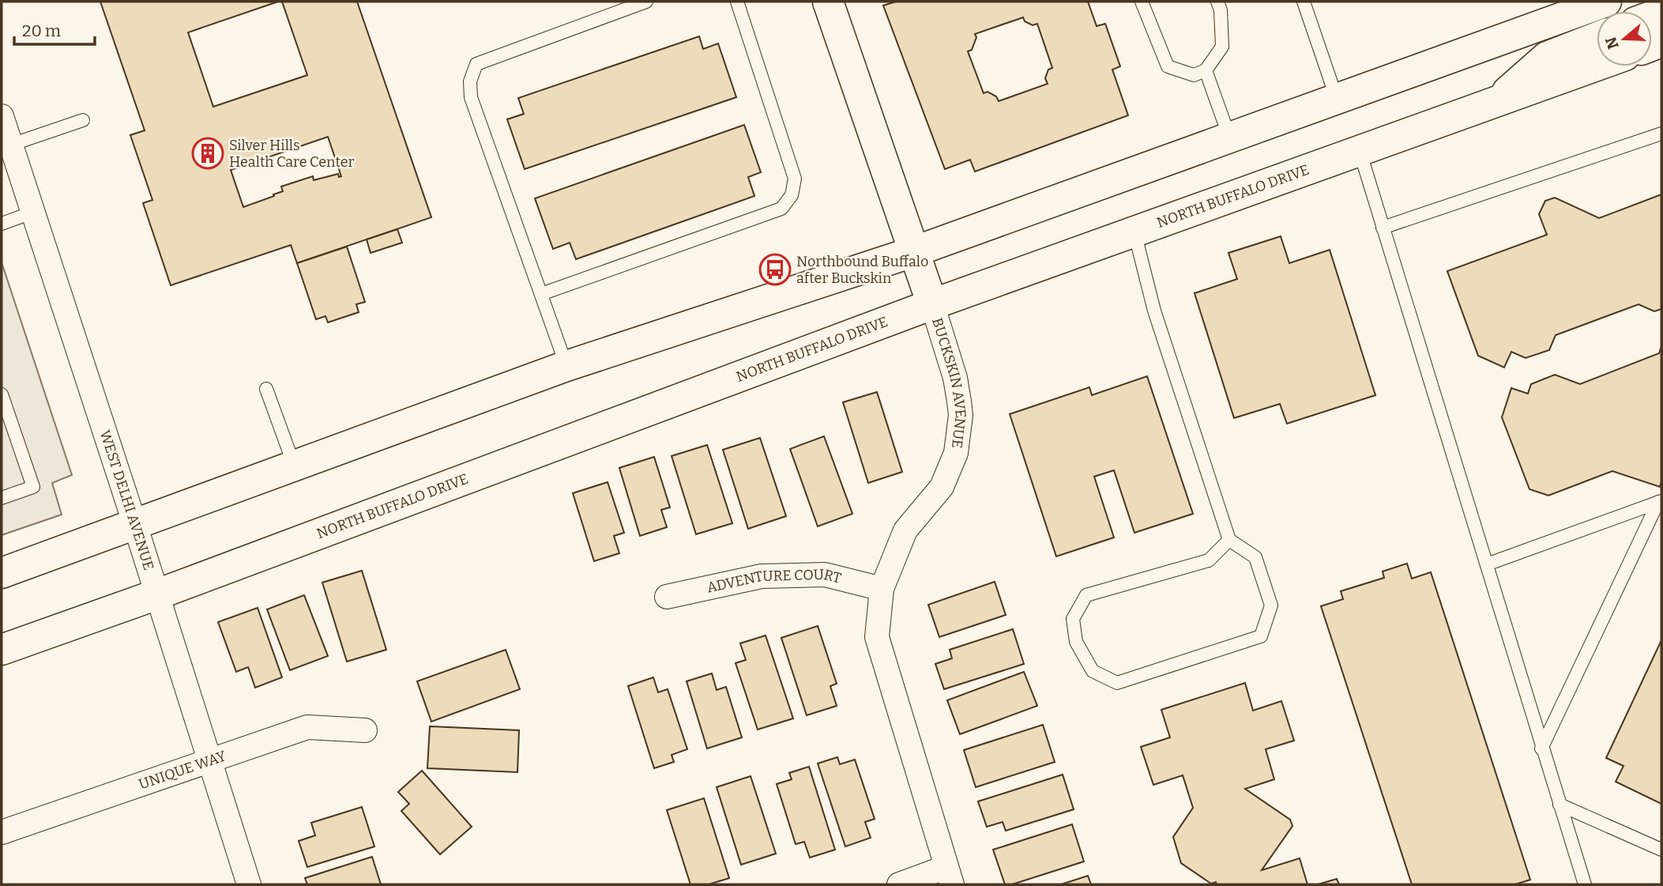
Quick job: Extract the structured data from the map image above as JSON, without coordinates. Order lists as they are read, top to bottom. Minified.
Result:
{"streets":{"main road":["NORTH BUFFALO DRIVE","BUCKSKIN AVENUE"],"street":["WEST DELHI AVENUE","ADVENTURE COURT","UNIQUE WAY"]},"crossings":[["NORTH BUFFALO DRIVE","BUCKSKIN AVENUE"],["NORTH BUFFALO DRIVE","WEST DELHI AVENUE"],["BUCKSKIN AVENUE","ADVENTURE COURT"],["WEST DELHI AVENUE","UNIQUE WAY"]],"places":{"building":["Silver Hills Health Care Center"],"bus stop":["Northbound Buffalo after Buckskin"]},"scale_bar":"20 m","north":"left"}
